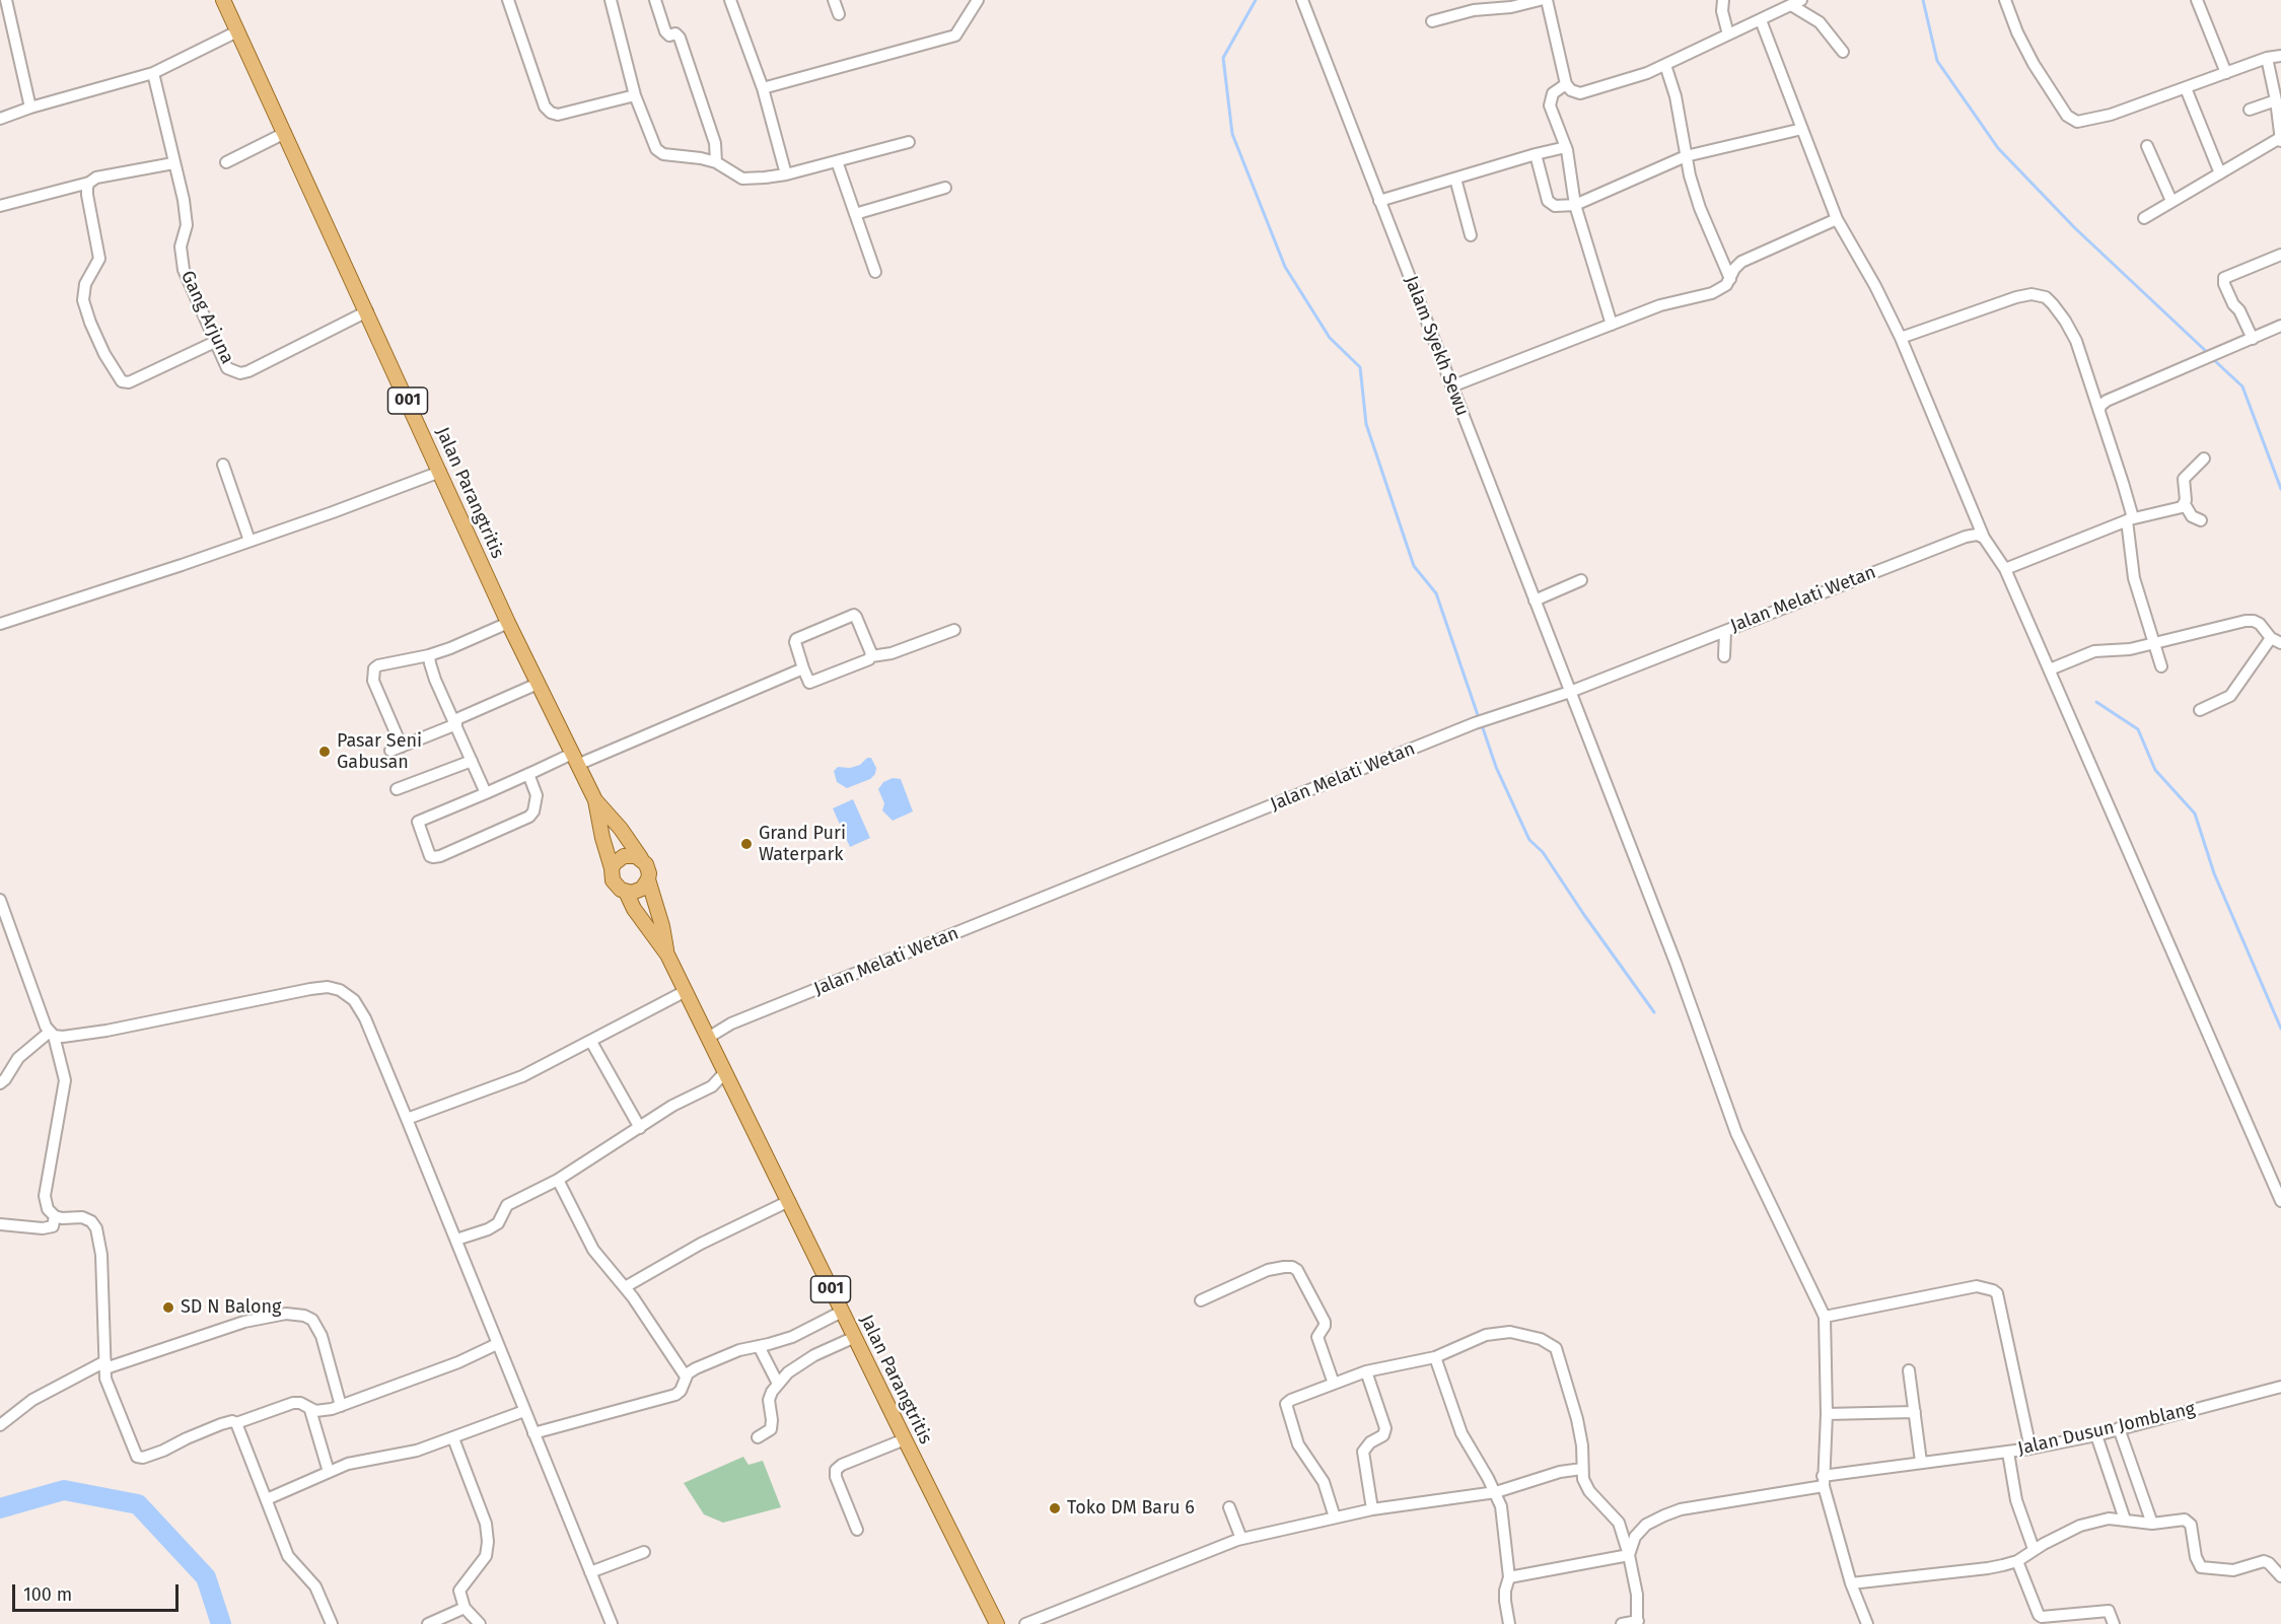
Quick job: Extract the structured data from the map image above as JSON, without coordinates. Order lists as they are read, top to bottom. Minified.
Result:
{"streets":{"main road":["001","Jalan Parangtritis"],"street":["Gang Arjuna","Jalam Syekh Sewu","Jalan Melati Wetan","Jalan Dusun Jomblang"]},"crossings":[["Gang Arjuna","Jalan Parangtritis"],["Jalam Syekh Sewu","Jalan Melati Wetan"],["001","Jalan Parangtritis"],["Jalan Parangtritis","Jalan Melati Wetan"]],"places":["Pasar Seni Gabusan","Grand Puri Waterpark","SD N Balong","Toko DM Baru 6"],"scale_bar":"100 m"}
